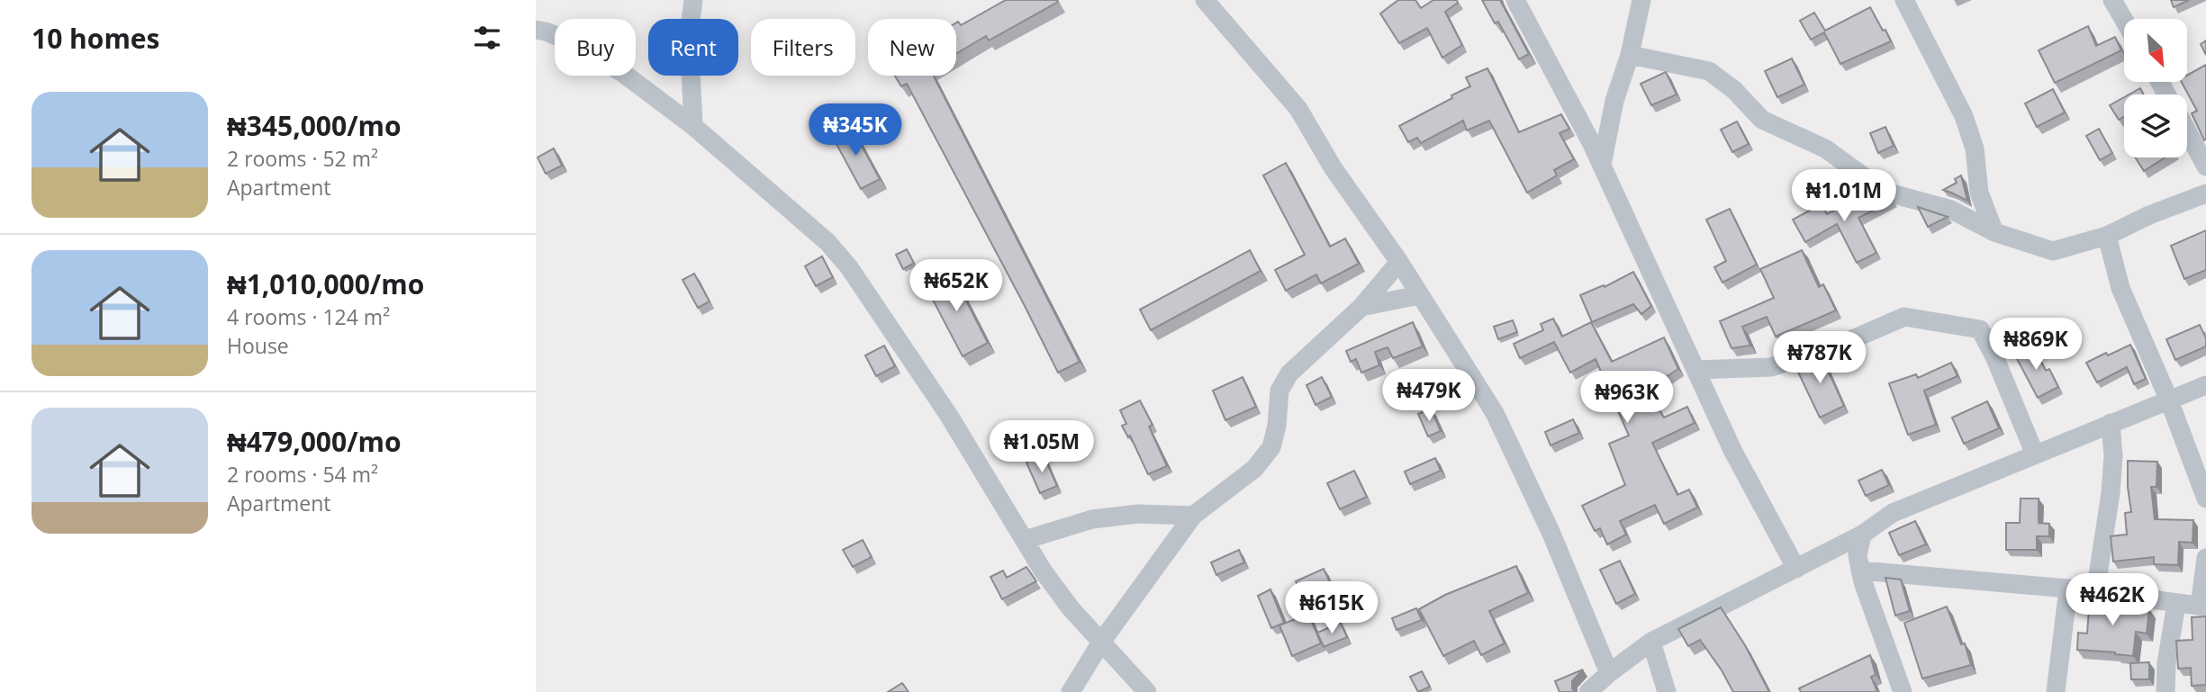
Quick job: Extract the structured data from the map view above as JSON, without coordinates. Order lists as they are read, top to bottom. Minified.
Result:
{"north":"bottom right","page":{"heading":"10 homes","chip":["Buy","Rent","Filters","New"],"list":[{"name":"₦345,000/mo","note":"2 rooms · 52 m² · Apartment"},{"name":"₦1,010,000/mo","note":"4 rooms · 124 m² · House"},{"name":"₦479,000/mo","note":"2 rooms · 54 m² · Apartment"}],"price":["₦345K","₦1.01M","₦652K","₦869K","₦787K","₦479K","₦963K","₦1.05M","₦462K","₦615K"]}}
